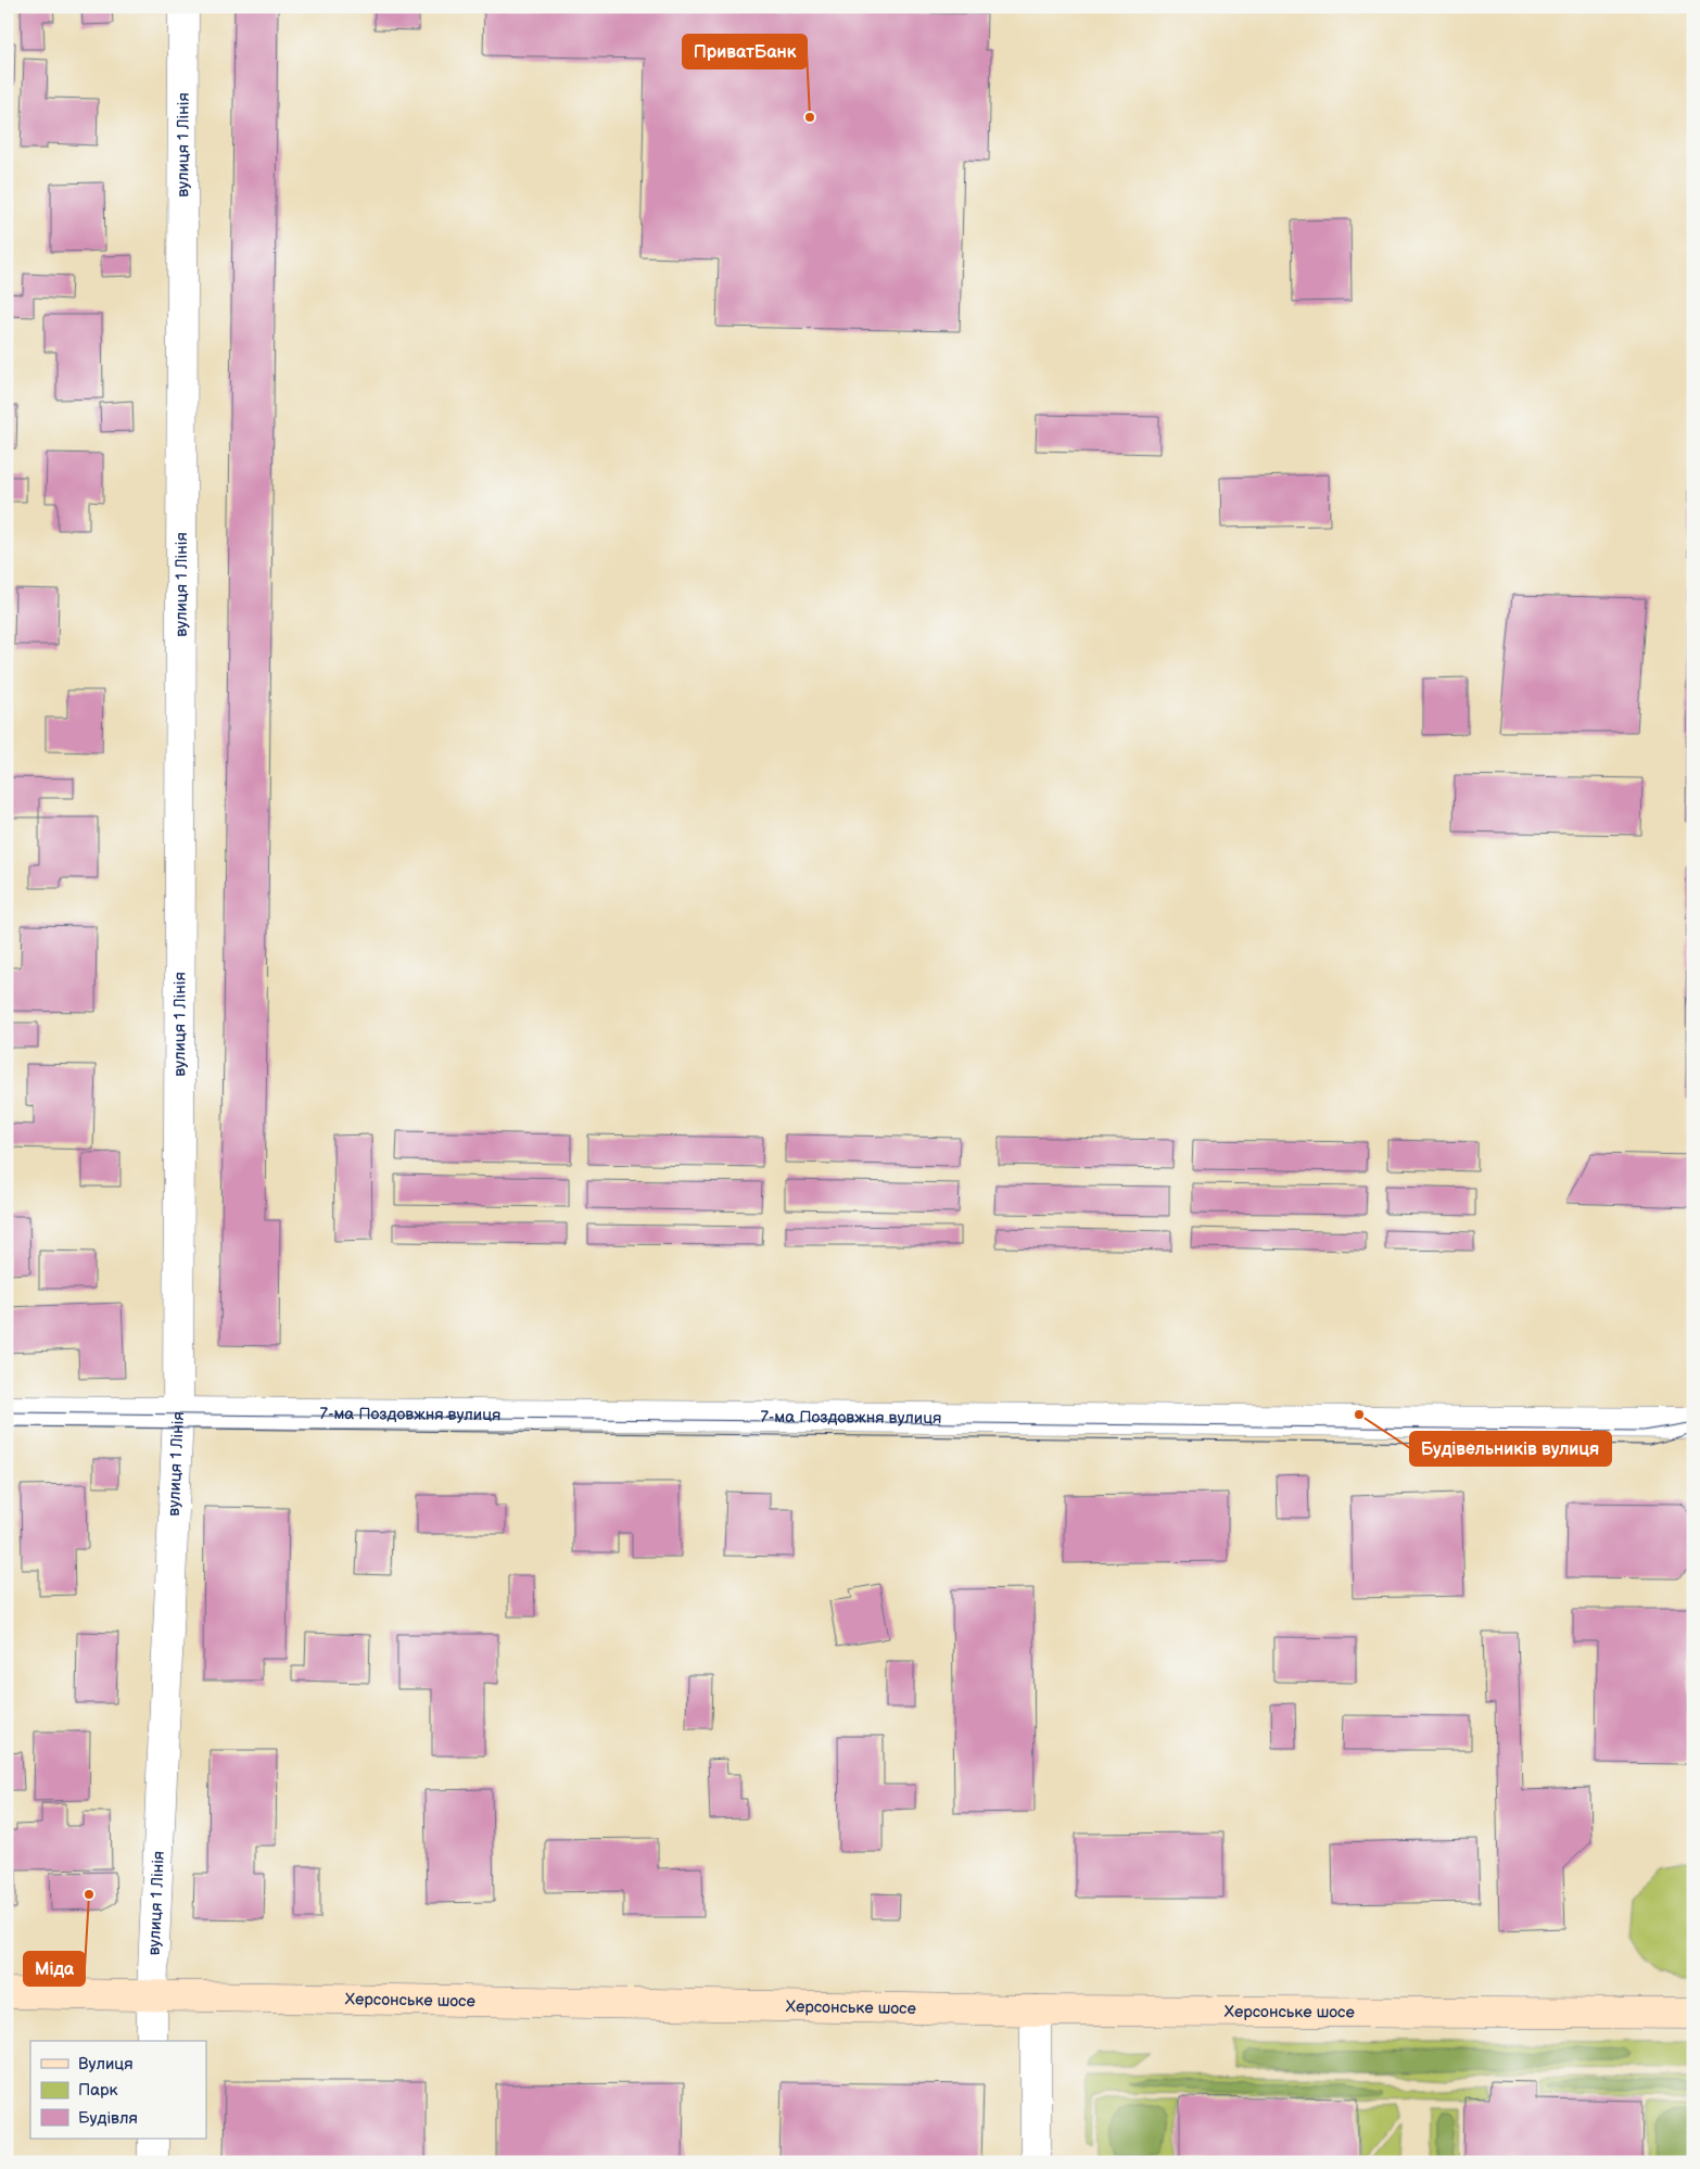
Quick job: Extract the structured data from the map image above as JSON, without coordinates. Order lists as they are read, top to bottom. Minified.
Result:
{"streets":{"main road":["Херсонське шосе"],"street":["вулиця 1 Лінія","7-ма Поздовжня вулиця"]},"crossings":[["вулиця 1 Лінія","7-ма Поздовжня вулиця"],["вулиця 1 Лінія","Херсонське шосе"]],"places":["ПриватБанк","Будівельників вулиця","Міда"],"legend":["Вулиця","Парк","Будівля"]}
